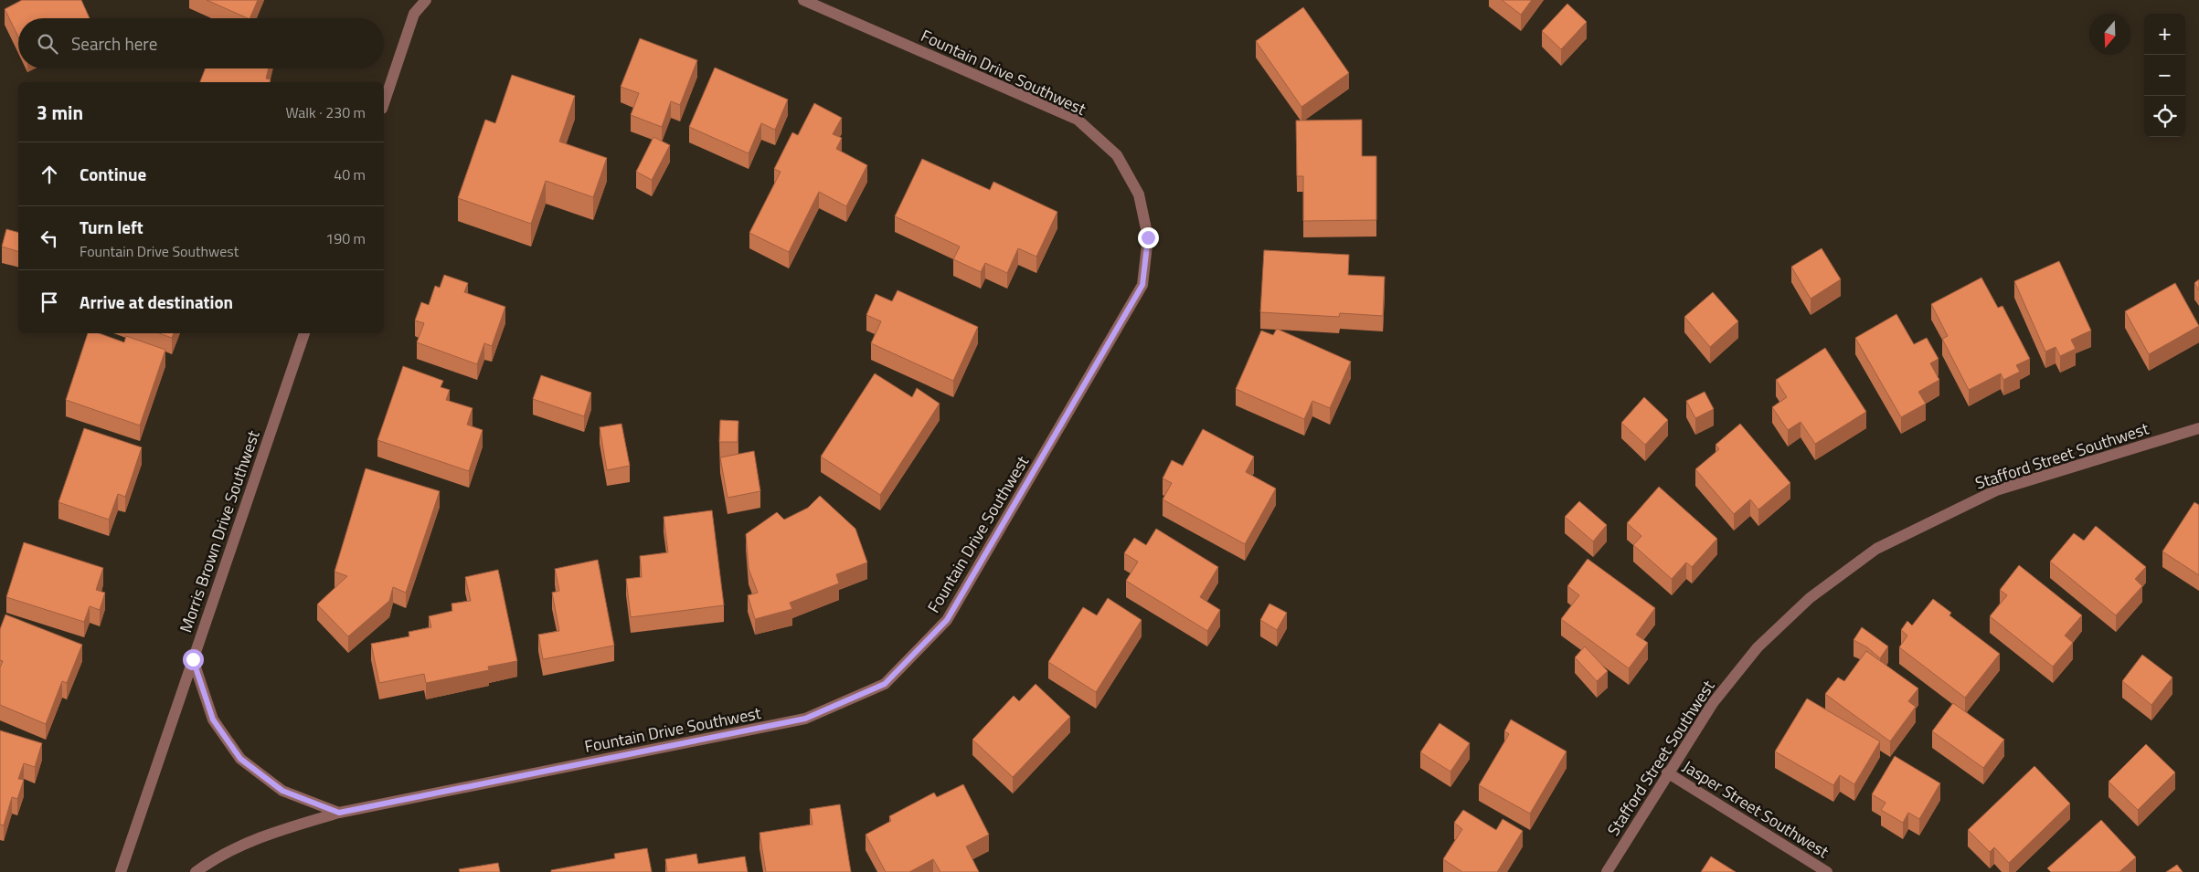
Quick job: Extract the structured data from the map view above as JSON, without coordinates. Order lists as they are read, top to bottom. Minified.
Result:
{"streets":{"street":["Fountain Drive Southwest","Stafford Street Southwest","Morris Brown Drive Southwest","Jasper Street Southwest"]},"crossings":[["Stafford Street Southwest","Jasper Street Southwest"]],"north":"bottom","page":{"map_buttons":["+","−"],"search":"Search here","heading":["3 min","Walk · 230 m"],"list":[["Continue","40 m"],["Turn left","Fountain Drive Southwest","190 m"],"Arrive at destination"]}}
